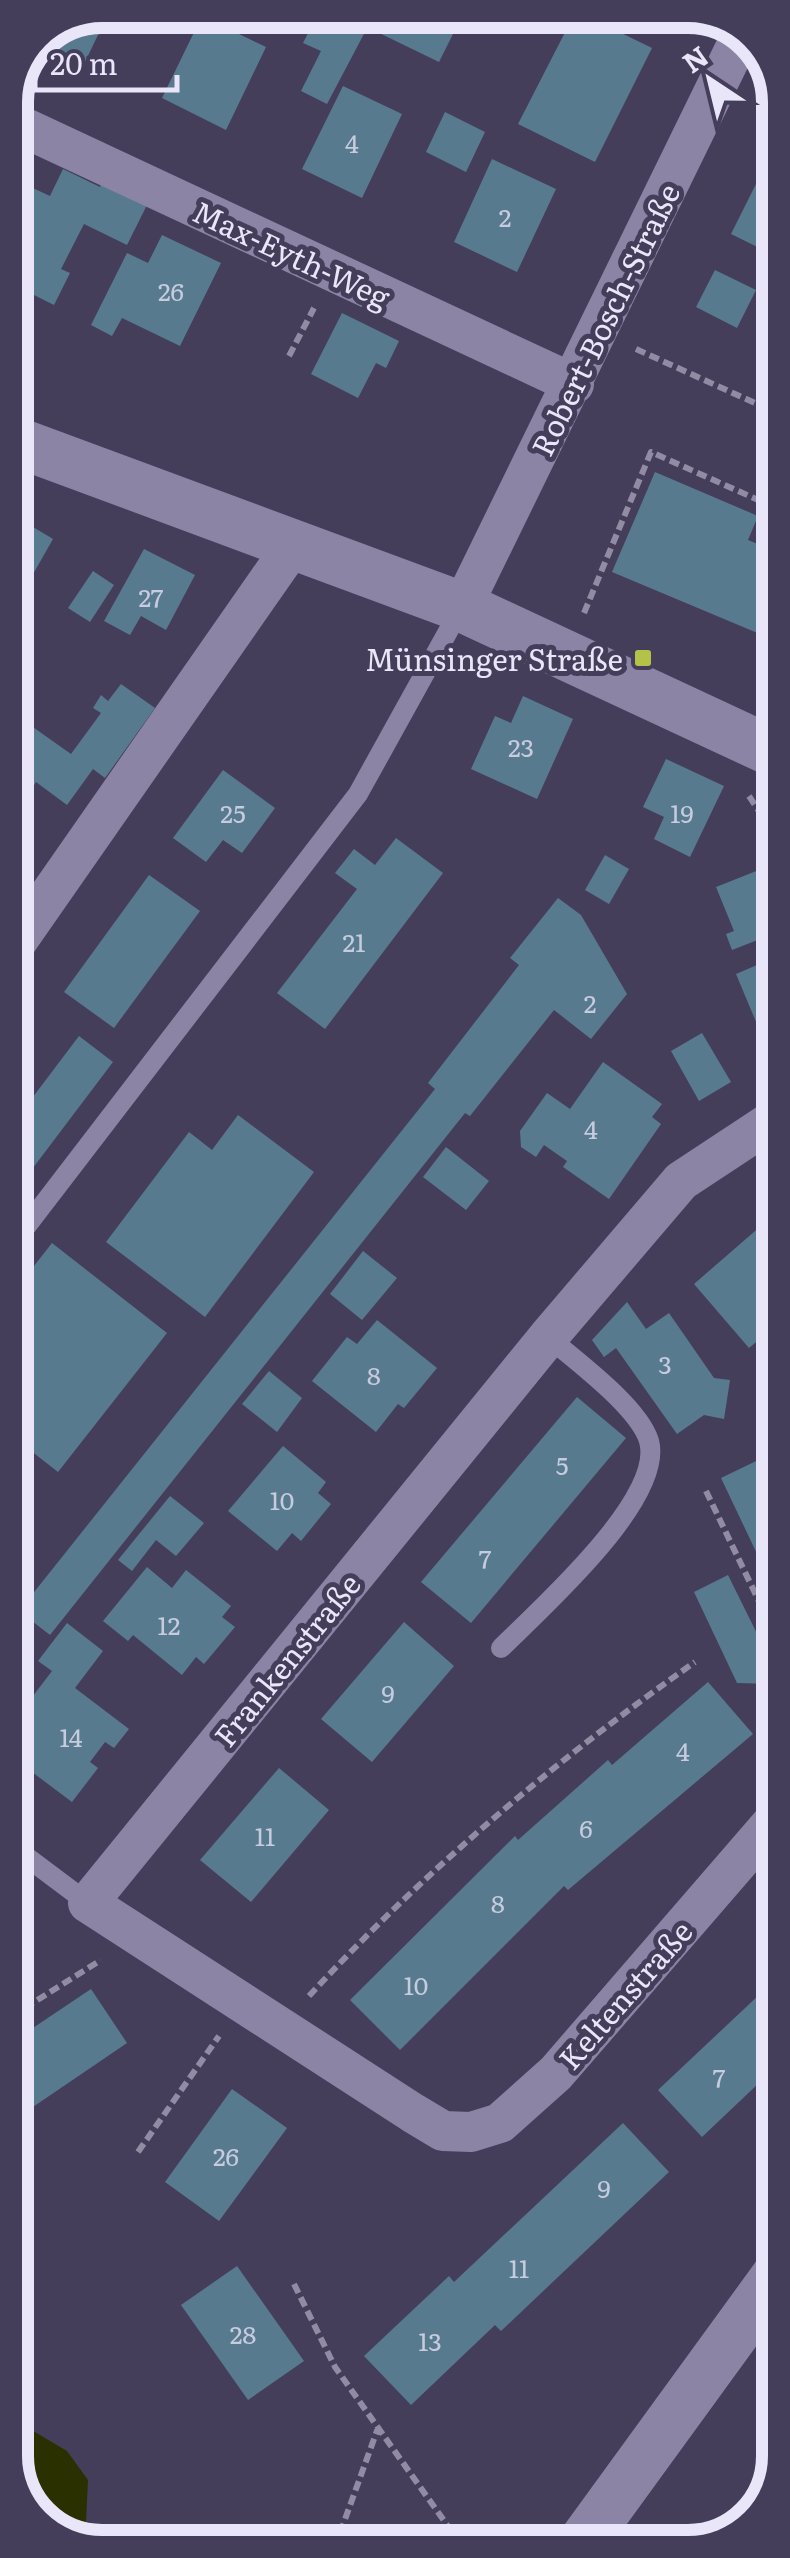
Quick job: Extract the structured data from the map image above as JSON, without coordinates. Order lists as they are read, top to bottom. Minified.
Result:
{"streets":{"street":["Max-Eyth-Weg","Robert-Bosch-Straße","Frankenstraße","Keltenstraße"]},"crossings":[["Max-Eyth-Weg","Robert-Bosch-Straße"]],"places":{"transit":["Münsinger Straße"]},"house_numbers":["4","2","26","27","23","25","19","21","2","4","3","8","5","10","7","12","9","14","4","6","11","8","10","7","26","9","11","28","13"],"scale_bar":"20 m","north":"top left"}
